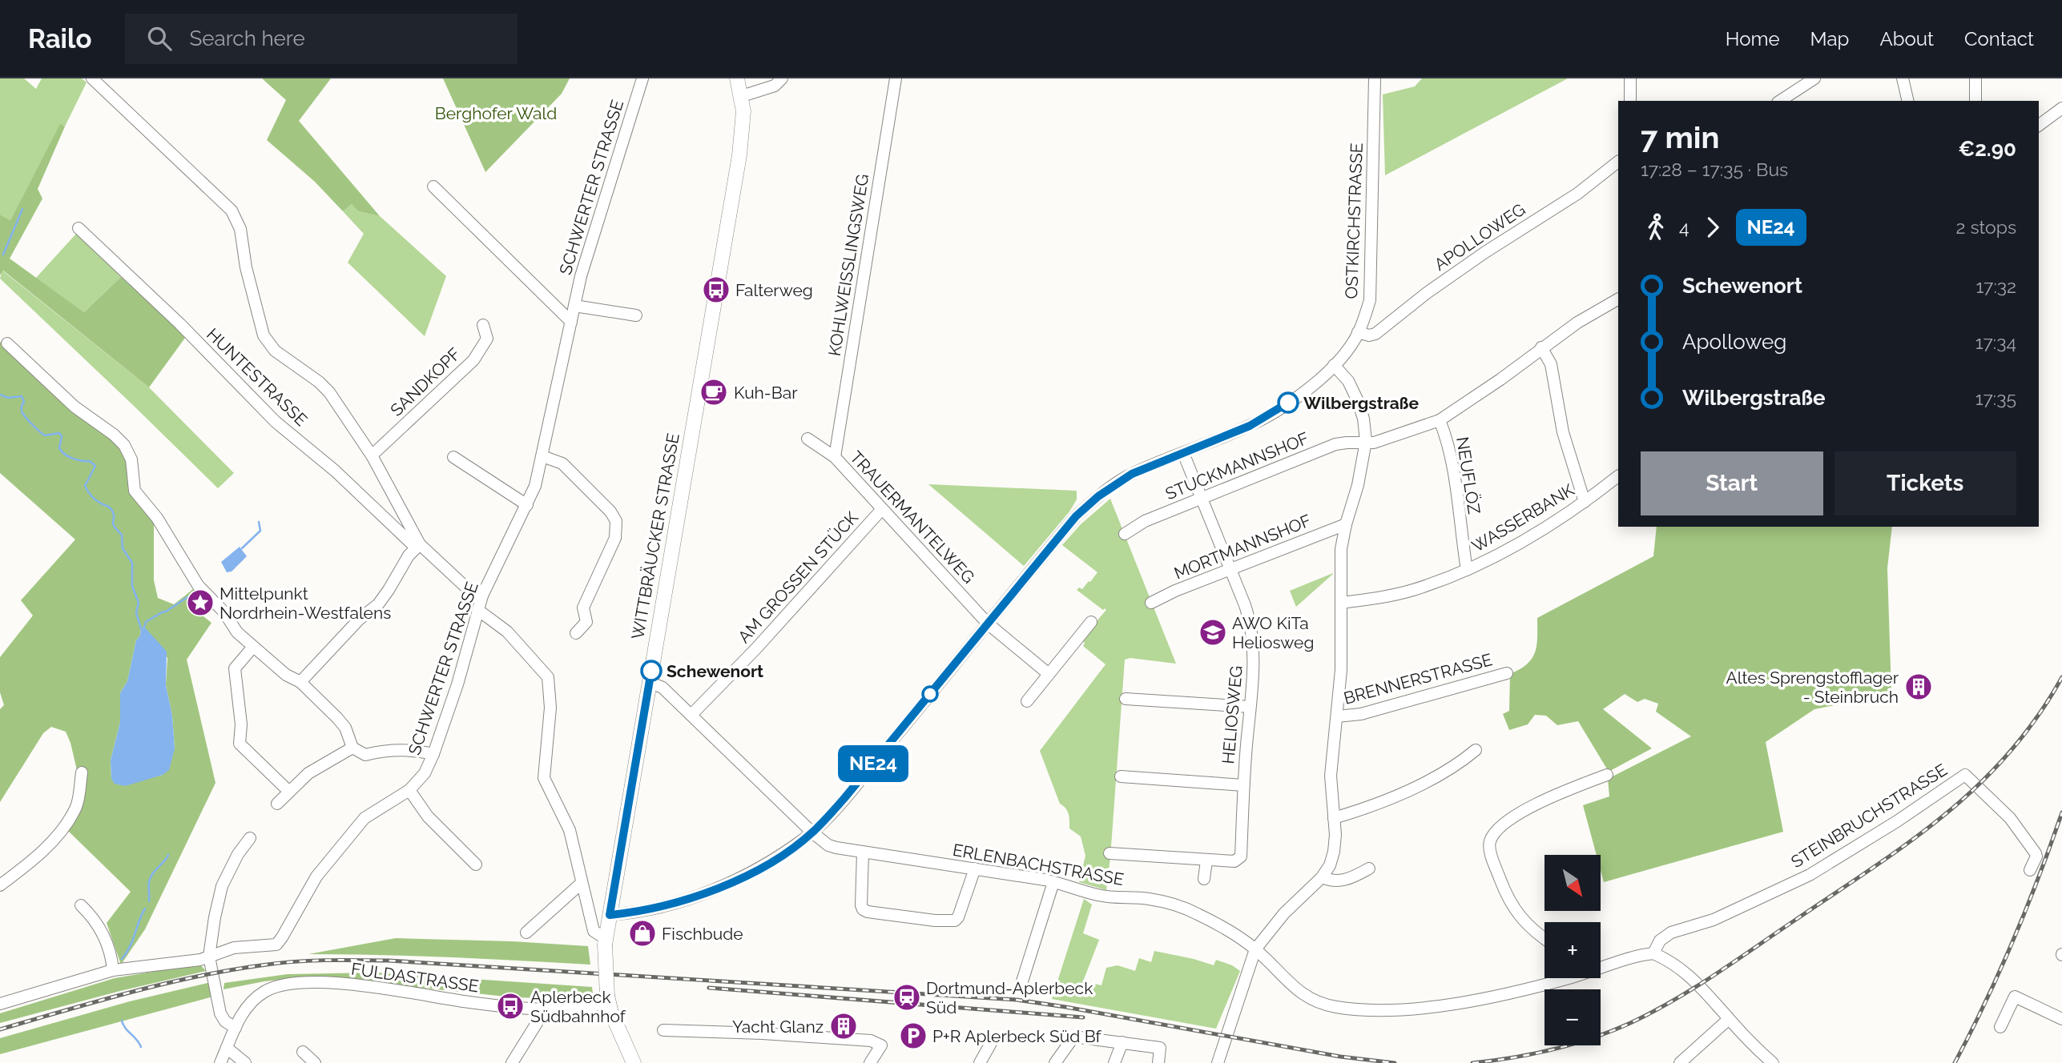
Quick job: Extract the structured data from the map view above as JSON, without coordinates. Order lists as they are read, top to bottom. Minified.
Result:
{"streets":{"main road":["WITTBRÄUCKER STRASSE"],"street":["SCHWERTER STRASSE","OSTKIRCHSTRASSE","APOLLOWEG","KOHLWEISSLINGSWEG","HUNTESTRASSE","SANDKOPF","STUCKMANNSHOF","NEUFLÖZ","TRAUERMANTELWEG","WASSERBANK","MORTMANNSHOF","AM GROSSEN STÜCK","BRENNERSTRASSE","HELIOSWEG","STEINBRUCHSTRASSE","ERLENBACHSTRASSE","FULDASTRASSE"]},"crossings":[["SCHWERTER STRASSE","HUNTESTRASSE"],["OSTKIRCHSTRASSE","APOLLOWEG"],["KOHLWEISSLINGSWEG","TRAUERMANTELWEG"],["STUCKMANNSHOF","HELIOSWEG"],["NEUFLÖZ","WASSERBANK"],["TRAUERMANTELWEG","AM GROSSEN STÜCK"],["WITTBRÄUCKER STRASSE","ERLENBACHSTRASSE"],["WITTBRÄUCKER STRASSE","FULDASTRASSE"],["MORTMANNSHOF","HELIOSWEG"],["AM GROSSEN STÜCK","ERLENBACHSTRASSE"],["STEINBRUCHSTRASSE","ERLENBACHSTRASSE"]],"parks":["Berghofer Wald"],"places":{"bus stop":["Falterweg","Aplerbeck Südbahnhof"],"cafe":["Kuh-Bar"],"other":["Wilbergstraße","Schewenort"],"place":["Mittelpunkt Nordrhein-Westfalens"],"school or university":["AWO KiTa Heliosweg"],"building":["Altes Sprengstofflager - Steinbruch","Yacht Glanz"],"shop":["Fischbude"],"station":["Dortmund-Aplerbeck Süd"],"parking":["P+R Aplerbeck Süd Bf"]},"lines":["bus line NE24"],"north":"bottom right","page":{"header":"Railo","search":"Search here","nav":["Home","Map","About","Contact"],"on_map":"NE24","heading":["7 min","17:28 – 17:35 · Bus","€2.90"],"legs":["4","NE24","2 stops"],"list":[{"name":"Schewenort","value":"17:32"},{"name":"Apolloweg","value":"17:34"},{"name":"Wilbergstraße","value":"17:35"}],"buttons":["Start","Tickets"],"map_buttons":["+","−"]}}
